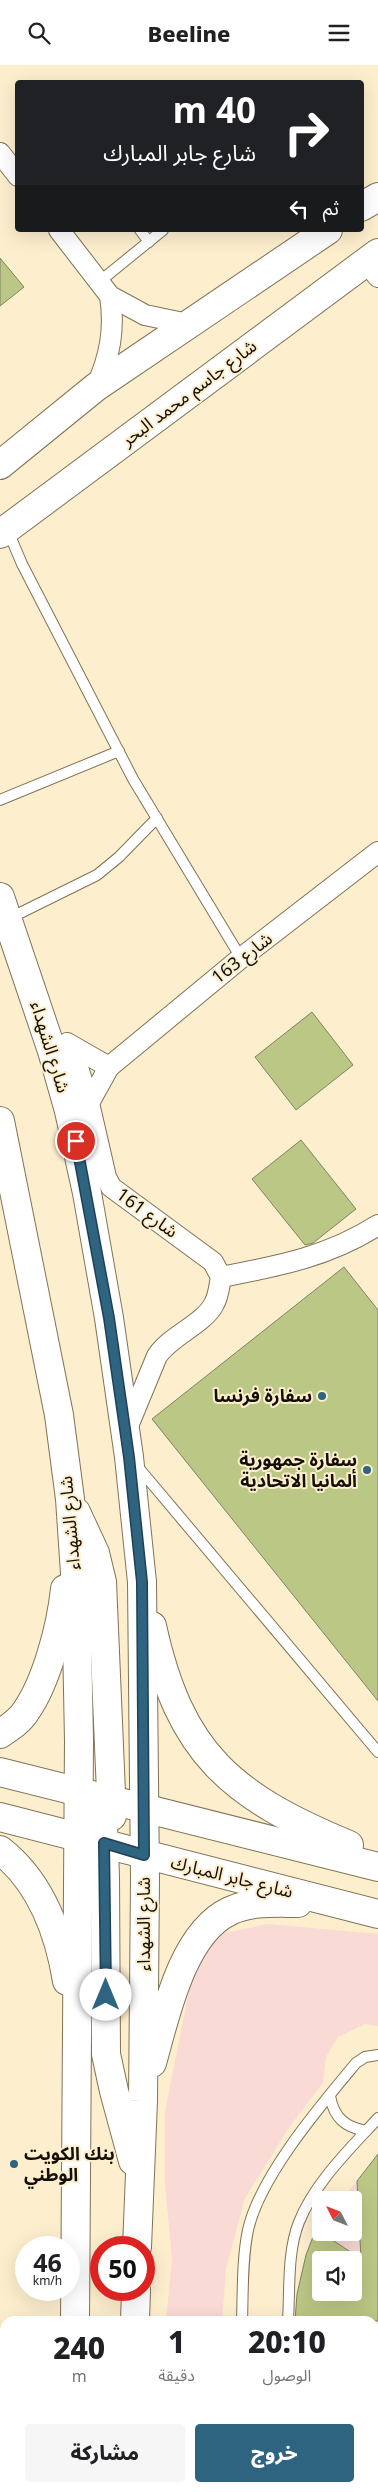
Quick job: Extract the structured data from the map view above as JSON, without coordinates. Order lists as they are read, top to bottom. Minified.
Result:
{"streets":{"main road":["شارع جاسم محمد البحر","شارع الشهداء","شارع جابر المبارك"],"street":["شارع 163","شارع 161"]},"crossings":[["شارع 163","شارع 161"],["شارع الشهداء","شارع جابر المبارك"]],"places":["سفارة فرنسا","سفارة جمهورية ألمانيا الاتحادية","بنك الكويت الوطني"],"north":"top left","page":{"header":"Beeline","turn":["40 m","شارع جابر المبارك"],"then":"ثم","speed":"46 km/h","limit":"50","eta":["20:10","الوصول","1","دقيقة","240","m"],"buttons":["خروج","مشاركة"]}}
